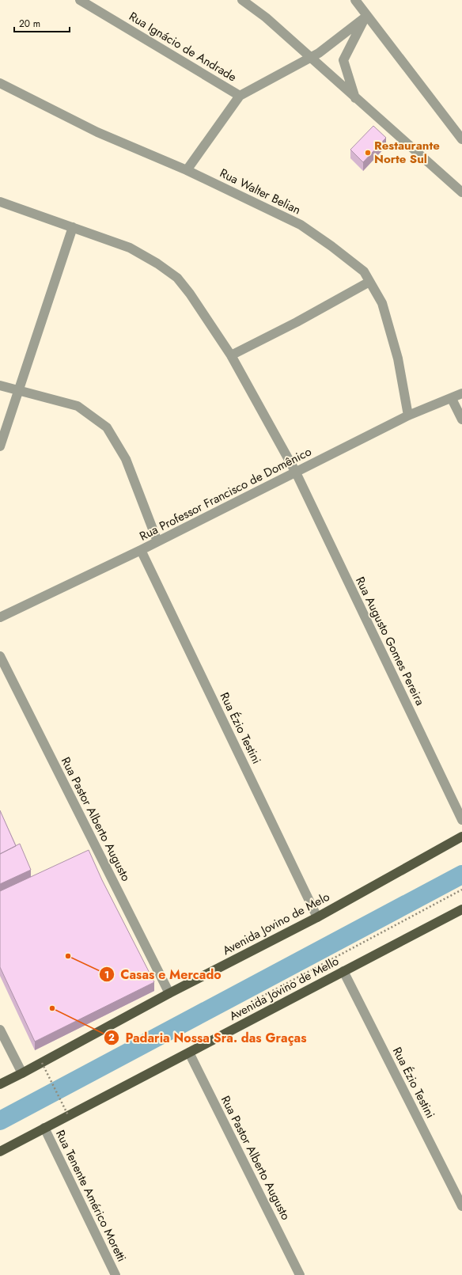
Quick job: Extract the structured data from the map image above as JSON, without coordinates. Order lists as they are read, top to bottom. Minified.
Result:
{"streets":{"main road":["Avenida Jovino de Melo","Avenida Jovino de Mello"],"street":["Rua Ignácio de Andrade","Rua Walter Belian","Rua Professor Francisco de Domênico","Rua Augusto Gomes Pereira","Rua Ézio Testini","Rua Pastor Alberto Augusto","Rua Tenente Américo Moretti"]},"crossings":[["Rua Walter Belian","Rua Professor Francisco de Domênico"],["Rua Professor Francisco de Domênico","Rua Augusto Gomes Pereira"],["Rua Professor Francisco de Domênico","Rua Ézio Testini"],["Rua Ézio Testini","Avenida Jovino de Melo"],["Rua Ézio Testini","Avenida Jovino de Mello"],["Rua Pastor Alberto Augusto","Avenida Jovino de Melo"],["Rua Pastor Alberto Augusto","Avenida Jovino de Mello"],["Avenida Jovino de Mello","Rua Tenente Américo Moretti"]],"places":["Restaurante Norte Sul","Casas e Mercado","Padaria Nossa Sra. das Graças"],"scale_bar":"20 m"}
